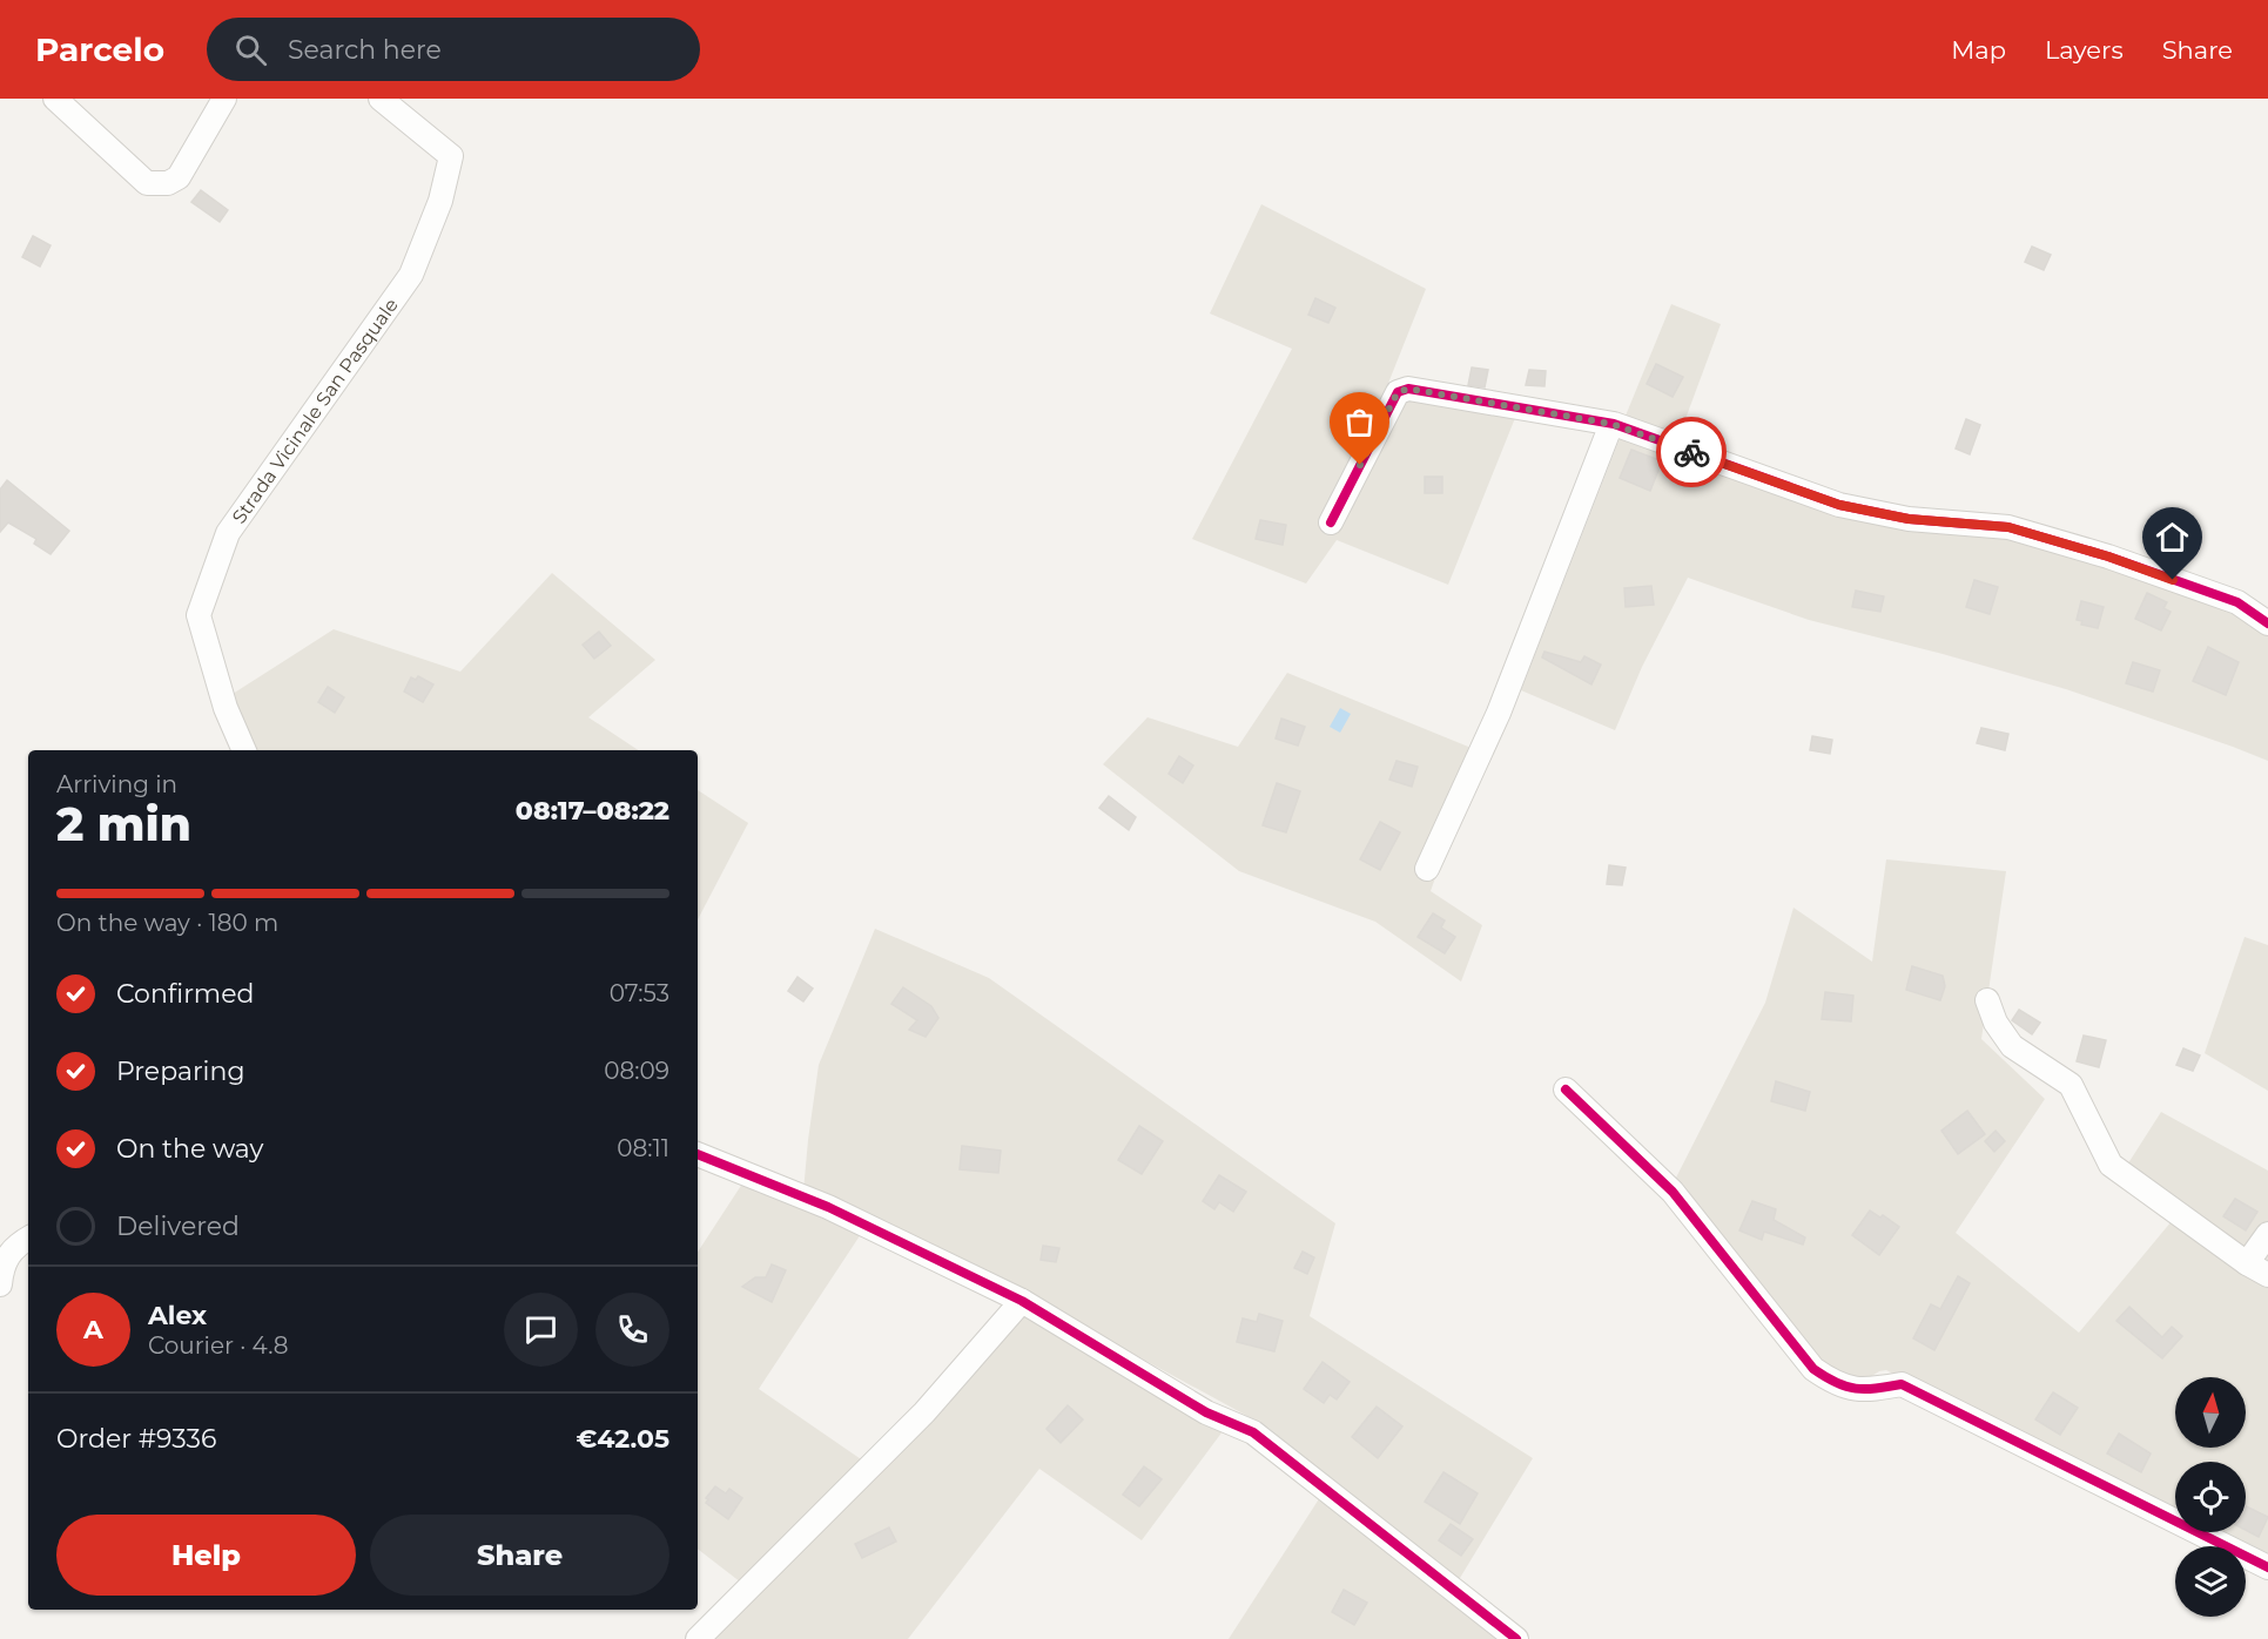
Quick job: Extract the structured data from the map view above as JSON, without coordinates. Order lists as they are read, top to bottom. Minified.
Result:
{"streets":{"street":["Strada Vicinale San Pasquale"]},"north":"top","page":{"header":"Parcelo","search":"Search here","nav":["Map","Layers","Share"],"heading":["2 min","Arriving in","08:17–08:22"],"panel":["Alex","Courier · 4.8","Order #9336","€42.05"],"bar":"On the way · 180 m","list":[["Confirmed","07:53"],["Preparing","08:09"],["On the way","08:11"],"Delivered"],"round":"A","buttons":["Help","Share"]}}
